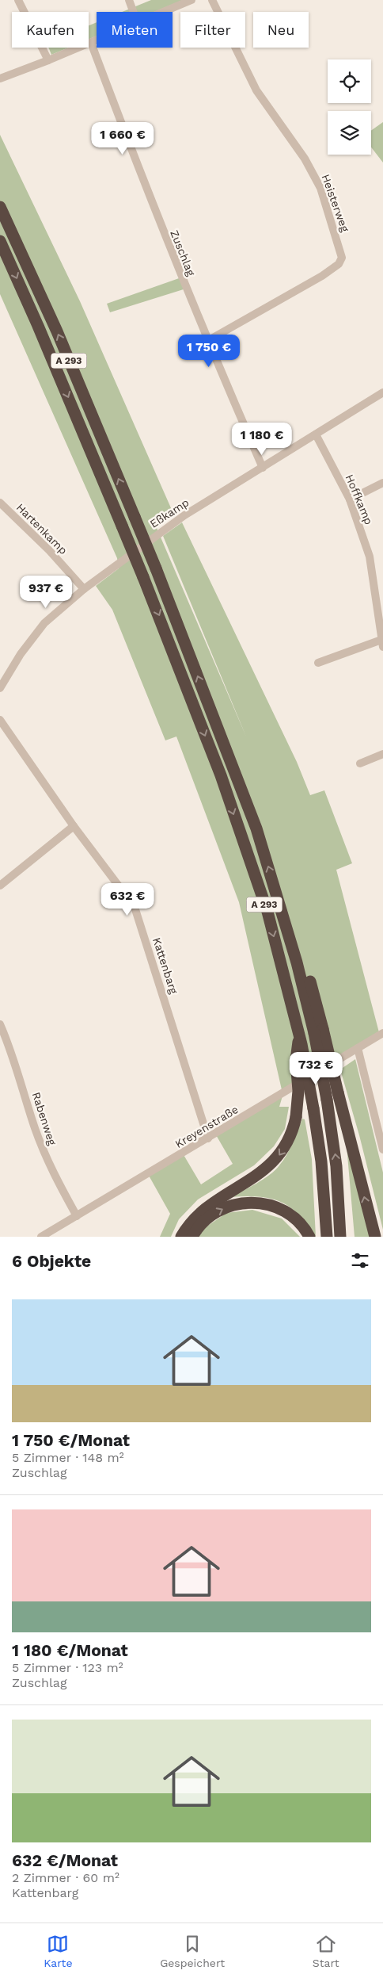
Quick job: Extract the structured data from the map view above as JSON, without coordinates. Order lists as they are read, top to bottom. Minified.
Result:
{"streets":{"highway":["A 293"],"street":["Heisterweg","Zuschlag","Hoffkamp","Eßkamp","Hartenkamp","Kattenbarg","Rabenweg","Kreyenstraße"]},"crossings":[["Heisterweg","Zuschlag"],["Zuschlag","Eßkamp"],["Hoffkamp","Eßkamp"],["Eßkamp","Hartenkamp"],["Kattenbarg","Kreyenstraße"],["Rabenweg","Kreyenstraße"]],"page":{"chip":["Kaufen","Mieten","Filter","Neu"],"price":["1 660 €","1 750 €","1 180 €","937 €","632 €","732 €"],"heading":"6 Objekte","list":[{"name":"1 750 €/Monat","note":"5 Zimmer · 148 m² · Zuschlag"},{"name":"1 180 €/Monat","note":"5 Zimmer · 123 m² · Zuschlag"},{"name":"632 €/Monat","note":"2 Zimmer · 60 m² · Kattenbarg"}],"tabs":["Karte","Gespeichert","Start"]}}
